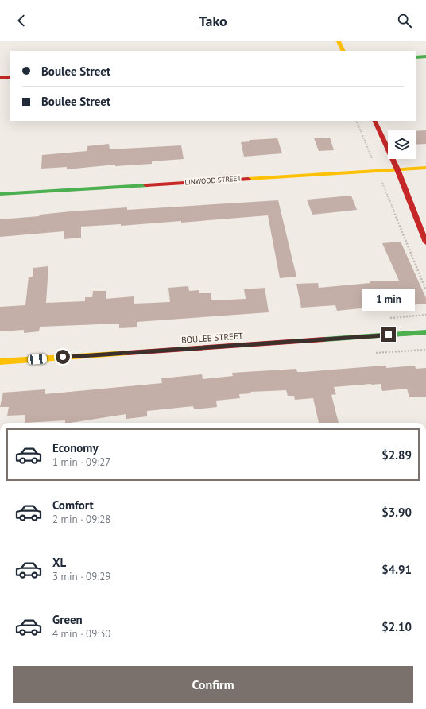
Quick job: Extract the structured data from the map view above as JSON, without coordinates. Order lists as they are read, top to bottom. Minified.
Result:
{"streets":{"street":["LINWOOD STREET","BOULEE STREET"]},"page":{"header":"Tako","banner":["Boulee Street","Boulee Street"],"bubble":"1 min","list":[{"name":"Economy","note":"1 min · 09:27","value":"$2.89"},{"name":"Comfort","note":"2 min · 09:28","value":"$3.90"},{"name":"XL","note":"3 min · 09:29","value":"$4.91"},{"name":"Green","note":"4 min · 09:30","value":"$2.10"}],"buttons":"Confirm"}}
